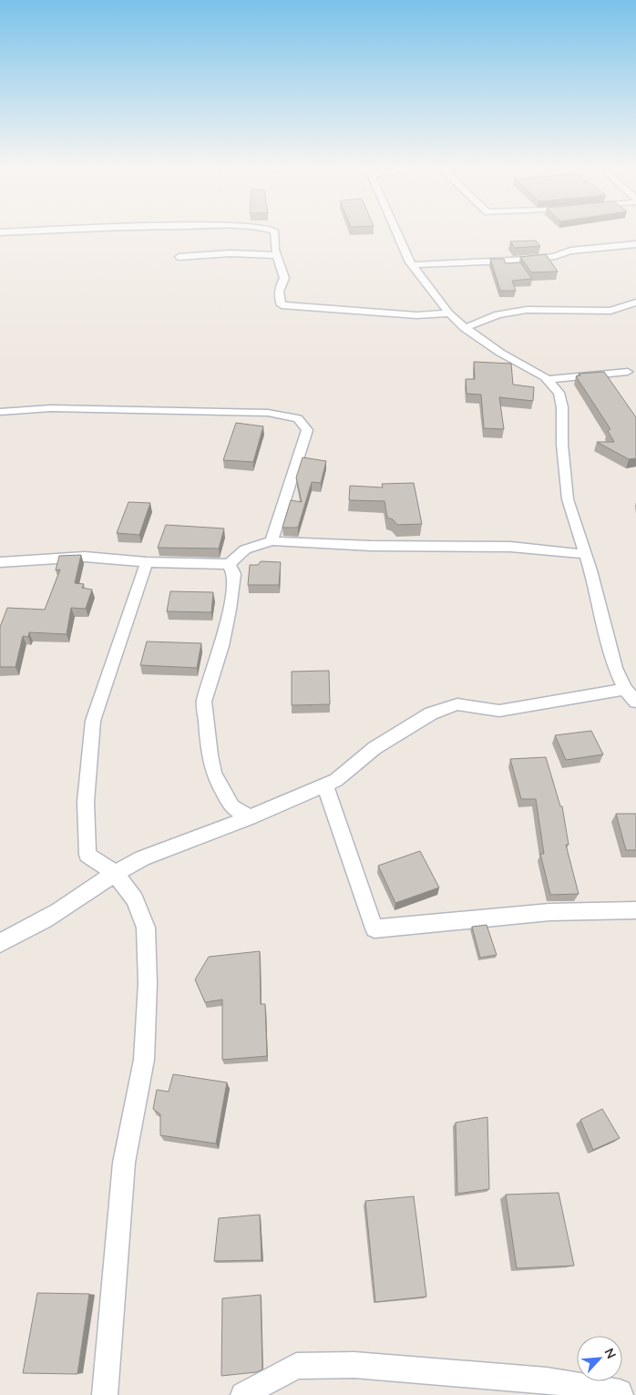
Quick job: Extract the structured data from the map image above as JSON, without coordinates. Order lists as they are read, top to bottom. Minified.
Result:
{"north":"top right"}
